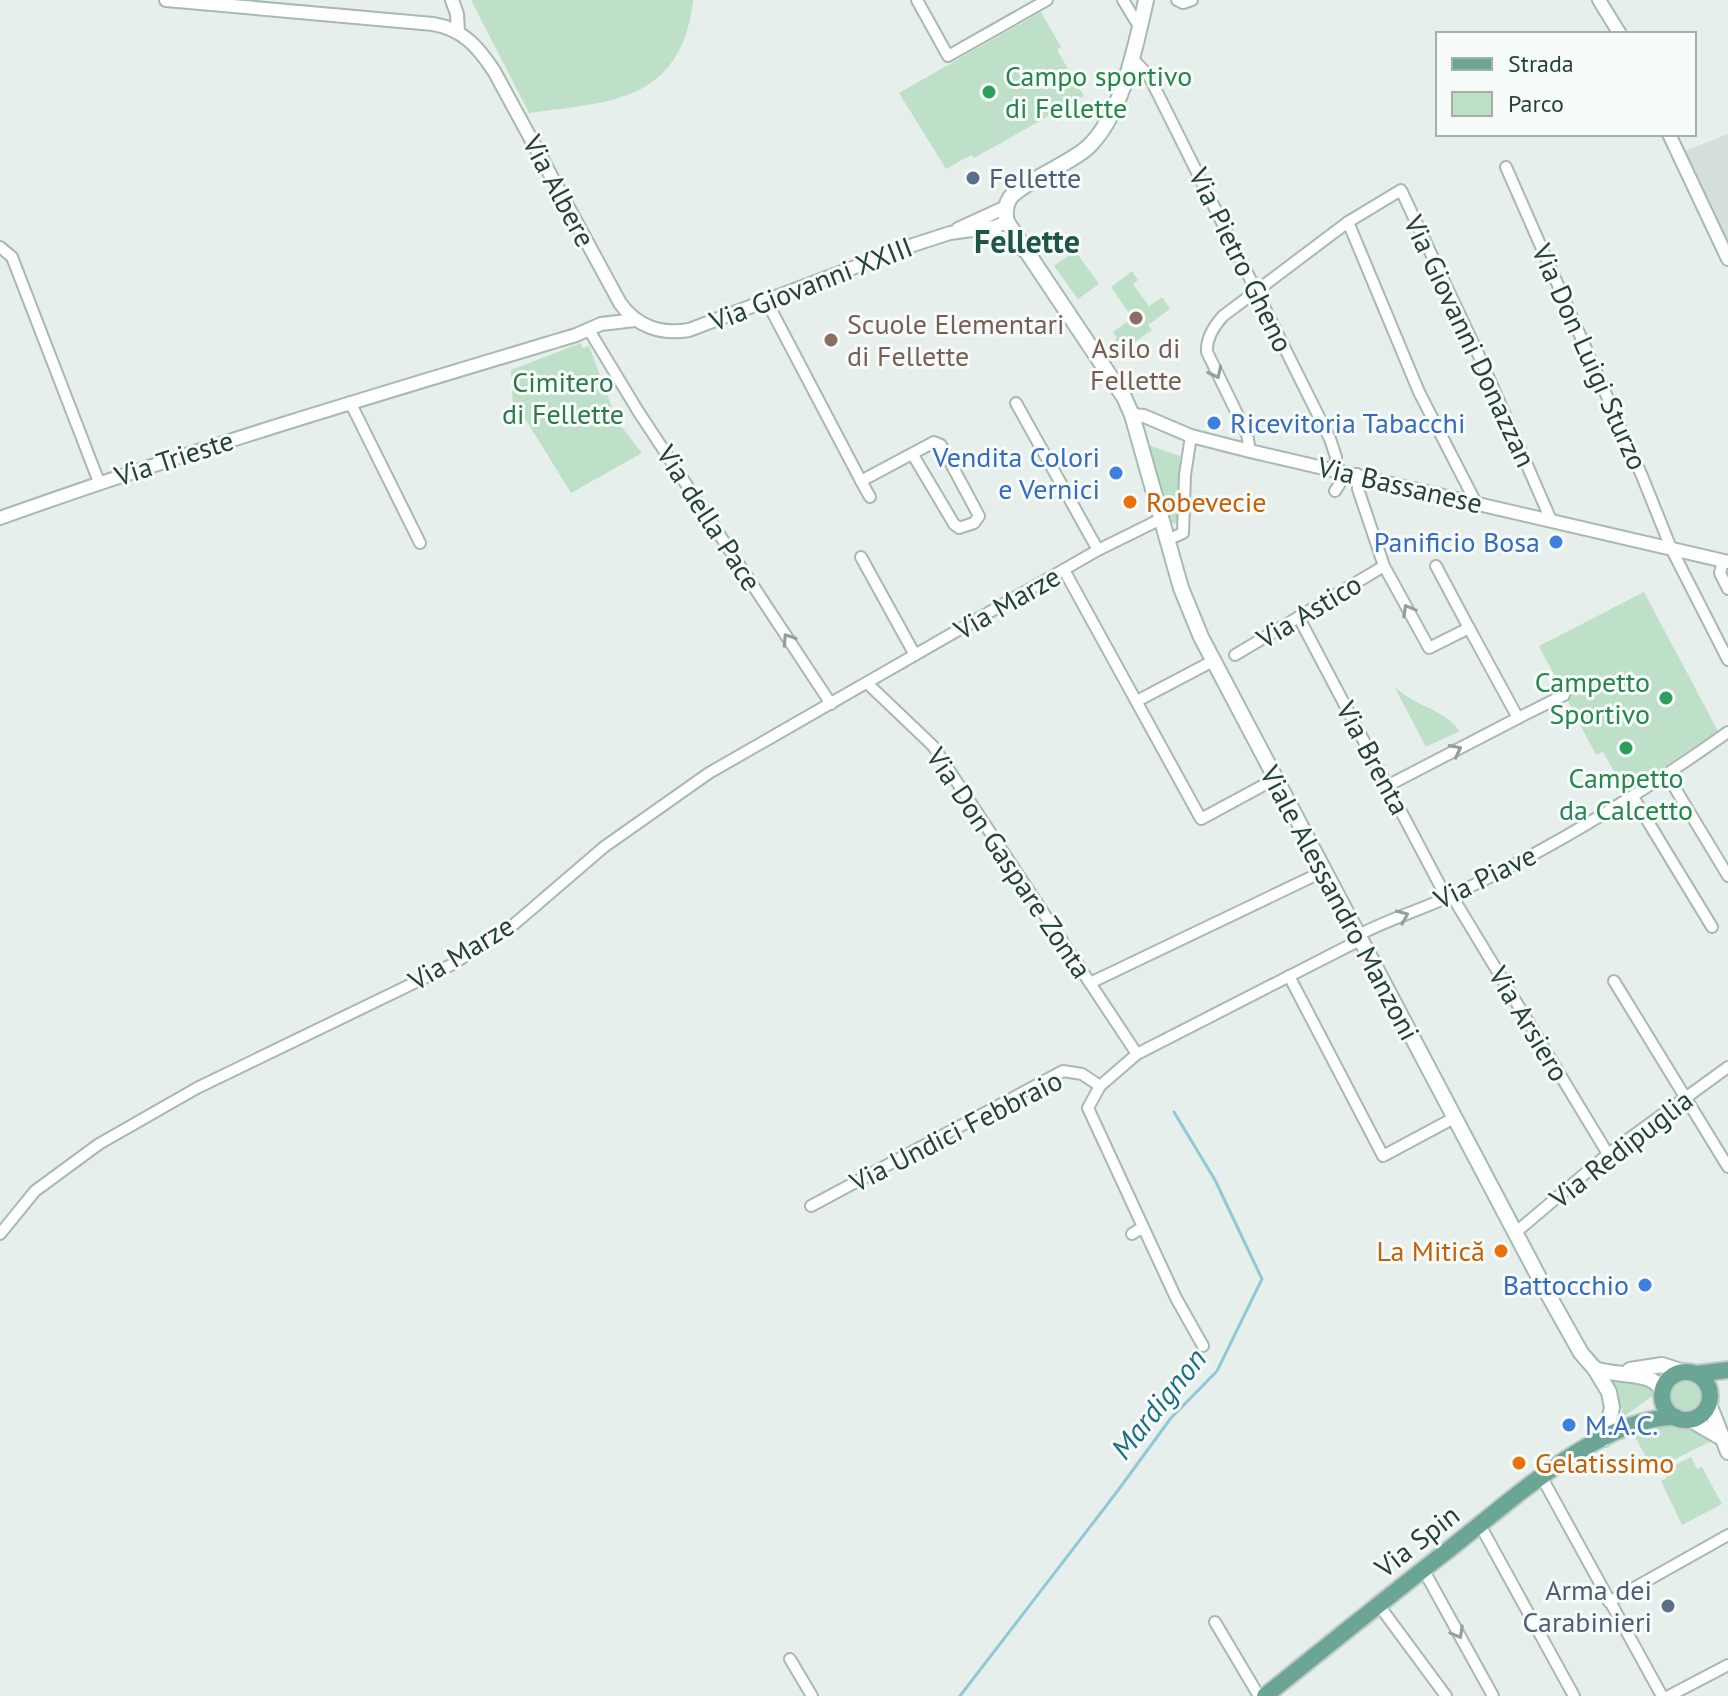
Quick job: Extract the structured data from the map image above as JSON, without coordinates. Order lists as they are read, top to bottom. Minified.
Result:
{"streets":{"main road":["Viale Alessandro Manzoni","Via Spin"],"street":["Via Albere","Via Pietro Gheno","Via Giovanni XXIII","Via Giovanni Donazzan","Via Don Luigi Sturzo","Via Trieste","Via Bassanese","Via della Pace","Via Marze","Via Astico","Via Brenta","Via Don Gaspare Zonta","Via Piave","Via Arsiero","Via Undici Febbraio","Via Redipuglia"]},"crossings":[["Via Albere","Via Giovanni XXIII"],["Via Albere","Via Trieste"],["Via Pietro Gheno","Via Giovanni Donazzan"],["Via Pietro Gheno","Via Bassanese"],["Via Giovanni Donazzan","Via Bassanese"],["Via Don Luigi Sturzo","Via Bassanese"],["Via Trieste","Via della Pace"],["Via Bassanese","Viale Alessandro Manzoni"],["Via della Pace","Via Marze"],["Via Marze","Via Don Gaspare Zonta"],["Via Marze","Viale Alessandro Manzoni"],["Via Astico","Via Brenta"],["Via Brenta","Via Piave"],["Via Brenta","Via Arsiero"],["Via Don Gaspare Zonta","Via Undici Febbraio"],["Via Piave","Viale Alessandro Manzoni"],["Via Piave","Via Arsiero"],["Via Piave","Via Undici Febbraio"],["Viale Alessandro Manzoni","Via Undici Febbraio"],["Viale Alessandro Manzoni","Via Redipuglia"],["Viale Alessandro Manzoni","Via Spin"],["Via Arsiero","Via Redipuglia"]],"one_way":["Via della Pace"],"districts":["Fellette"],"water":["Mardignon"],"parks":["Cimitero di Fellette"],"places":["Campo sportivo di Fellette","Fellette","Asilo di Fellette","Scuole Elementari di Fellette","Ricevitoria Tabacchi","Vendita Colori e Vernici","Robevecie","Panificio Bosa","Campetto Sportivo","Campetto da Calcetto","La Mitică","Battocchio","M.A.C.","Gelatissimo","Arma dei Carabinieri"],"legend":["Strada","Parco"]}
